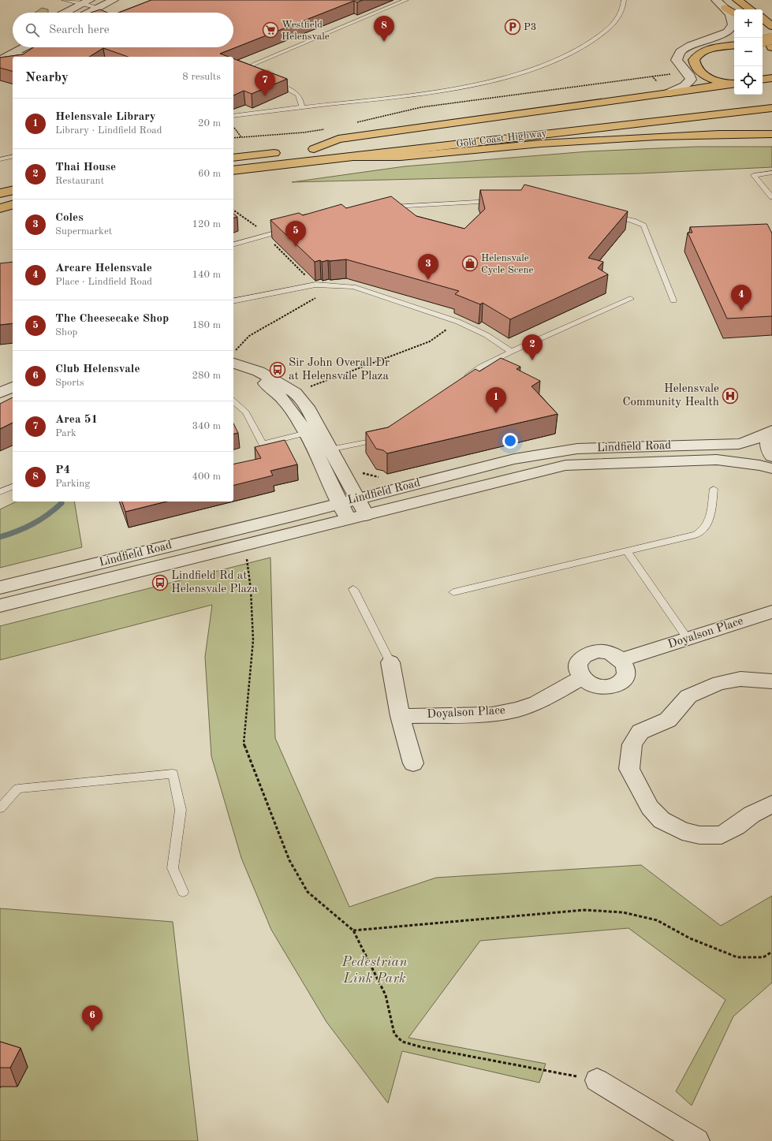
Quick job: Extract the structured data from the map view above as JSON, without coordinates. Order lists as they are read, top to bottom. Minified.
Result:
{"streets":{"highway":["Gold Coast Highway"],"street":["Lindfield Road","Doyalson Place"]},"parks":["Pedestrian Link Park"],"places":{"parking":["P3"],"supermarket":["Westfield Helensvale"],"shop":["Helensvale Cycle Scene"],"bus stop":["Sir John Overall Dr at Helensvale Plaza","Lindfield Rd at Helensvale Plaza"],"hospital":["Helensvale Community Health"]},"page":{"map_buttons":["+","−"],"search":"Search here","pins":["8","7","5","3","4","2","1","6"],"heading":["Nearby","8 results"],"list":[{"mark":"1","name":"Helensvale Library","note":"Library · Lindfield Road","value":"20 m"},{"mark":"2","name":"Thai House","note":"Restaurant","value":"60 m"},{"mark":"3","name":"Coles","note":"Supermarket","value":"120 m"},{"mark":"4","name":"Arcare Helensvale","note":"Place · Lindfield Road","value":"140 m"},{"mark":"5","name":"The Cheesecake Shop","note":"Shop","value":"180 m"},{"mark":"6","name":"Club Helensvale","note":"Sports","value":"280 m"},{"mark":"7","name":"Area 51","note":"Park","value":"340 m"},{"mark":"8","name":"P4","note":"Parking","value":"400 m"}]}}
